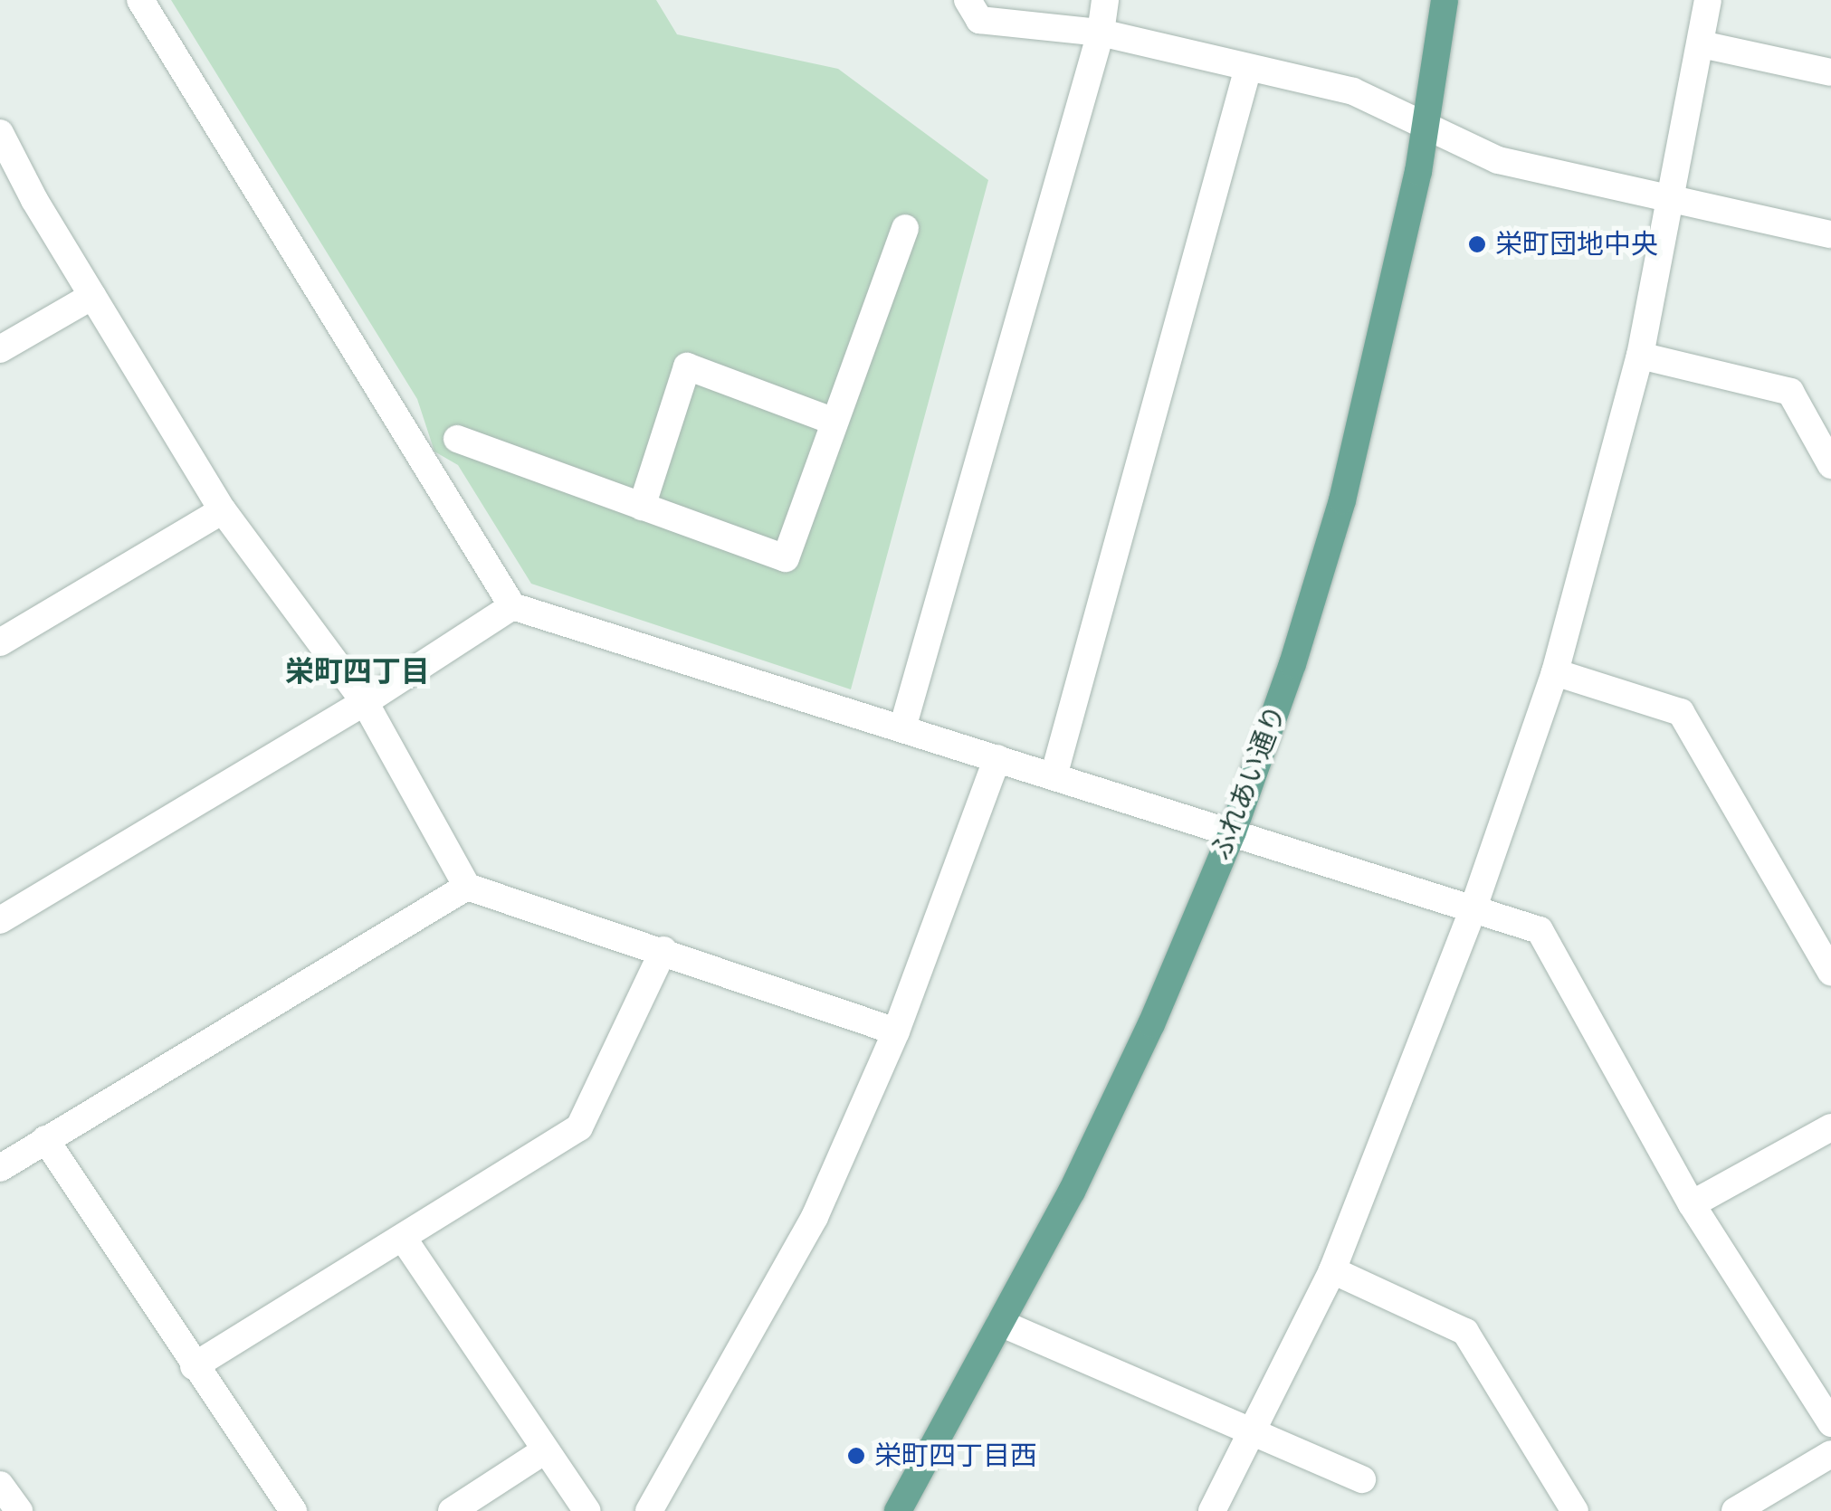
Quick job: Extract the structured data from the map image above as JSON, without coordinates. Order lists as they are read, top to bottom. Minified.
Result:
{"streets":{"main road":["ふれあい通り"]},"districts":["栄町四丁目"],"places":["栄町団地中央","栄町四丁目西"]}
